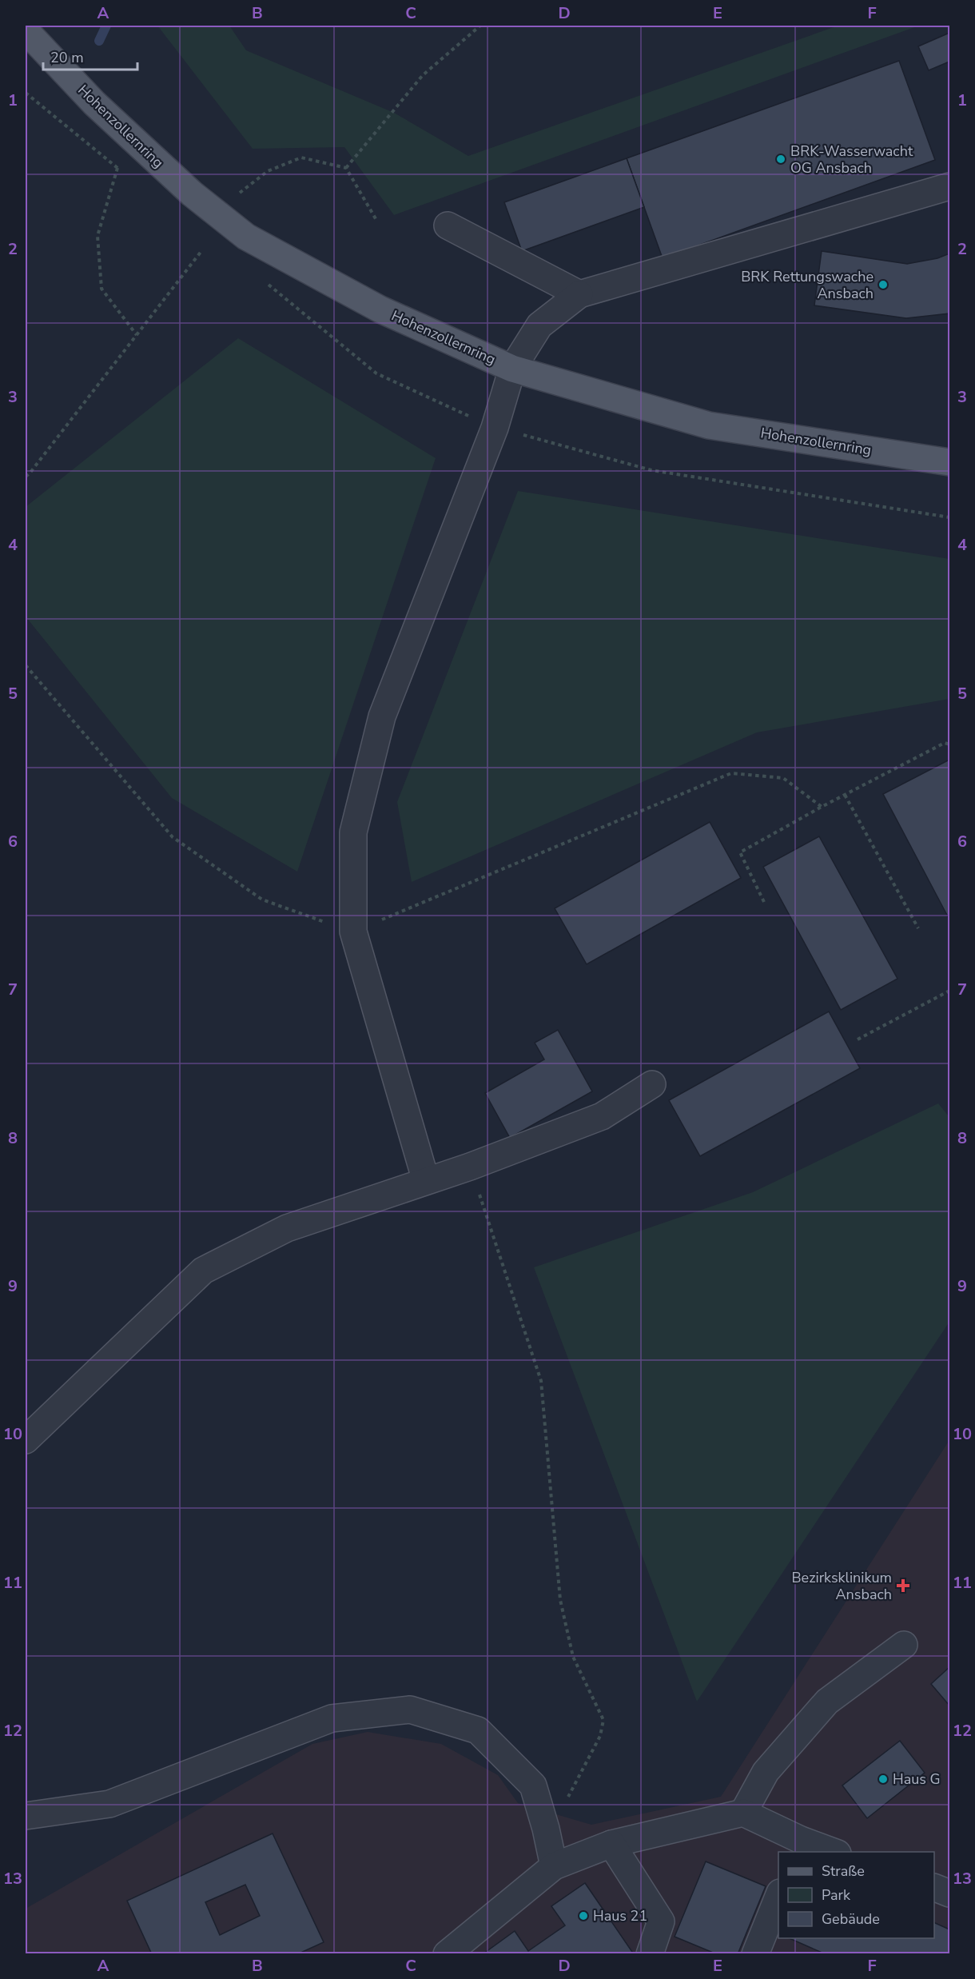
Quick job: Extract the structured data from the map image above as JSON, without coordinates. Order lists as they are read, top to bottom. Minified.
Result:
{"streets":{"main road":["Hohenzollernring"]},"places":{"other":["BRK-Wasserwacht OG Ansbach","BRK Rettungswache Ansbach","Haus G","Haus 21"],"health":["Bezirksklinikum Ansbach"]},"legend":["Straße","Park","Gebäude"],"scale_bar":"20 m","grid":{"columns":["A","B","C","D","E","F"],"rows":["1","2","3","4","5","6","7","8","9","10","11","12","13"]}}
